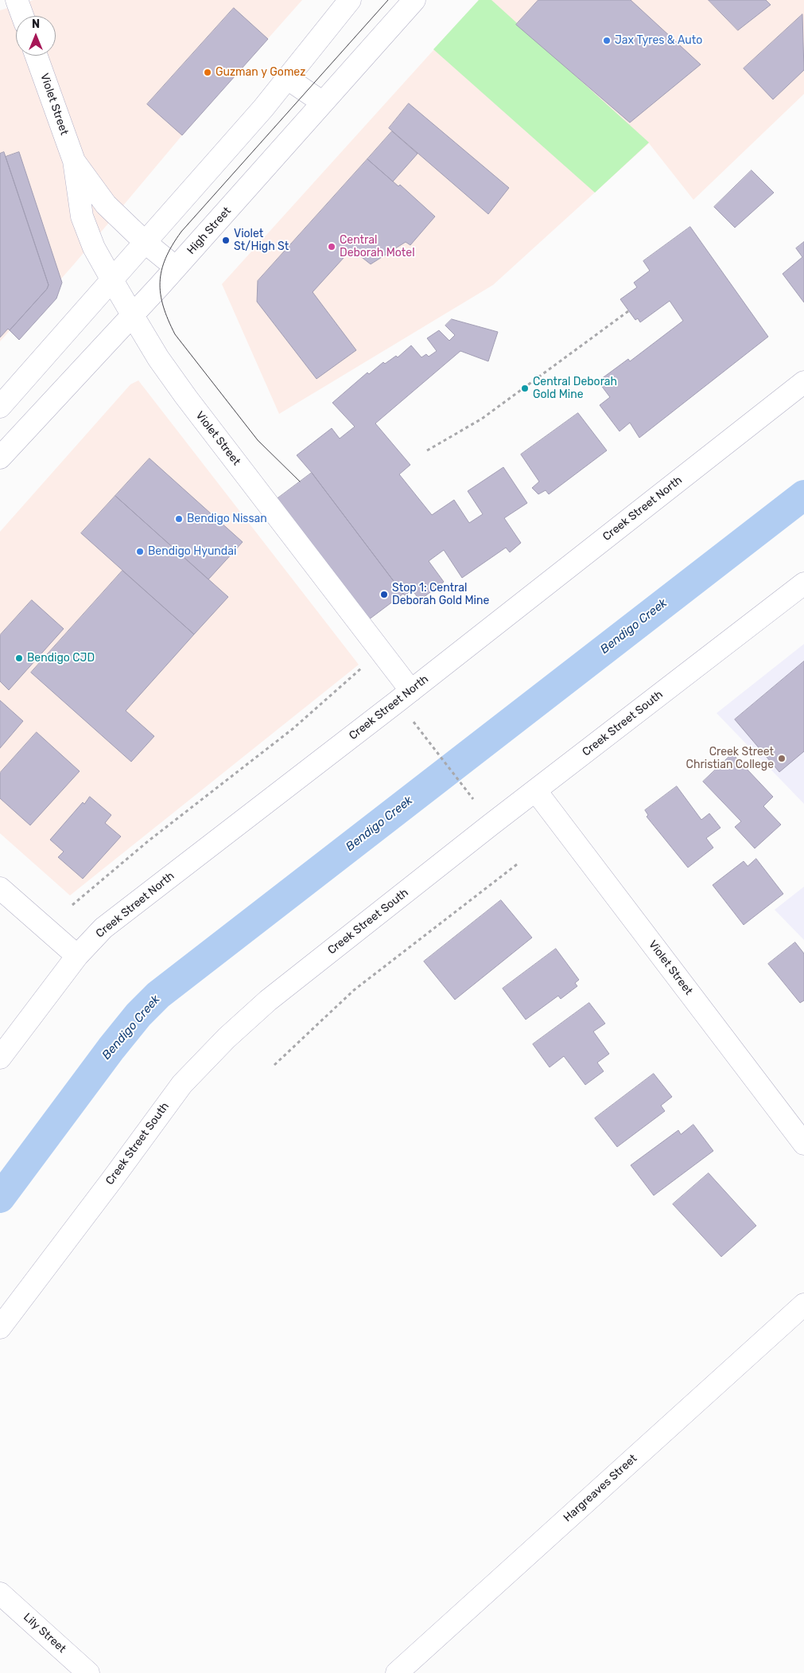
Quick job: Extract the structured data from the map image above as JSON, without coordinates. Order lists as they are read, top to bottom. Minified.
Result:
{"streets":{"main road":["Violet Street","High Street","Creek Street North","Creek Street South","Hargreaves Street","Lily Street"]},"crossings":[["Violet Street","High Street"],["Violet Street","Creek Street North"],["Violet Street","Creek Street South"]],"water":["Bendigo Creek"],"places":["Jax Tyres & Auto","Guzman y Gomez","Violet St/High St","Central Deborah Motel","Central Deborah Gold Mine","Bendigo Nissan","Bendigo Hyundai","Stop 1: Central Deborah Gold Mine","Bendigo CJD","Creek Street Christian College"],"north":"top"}
